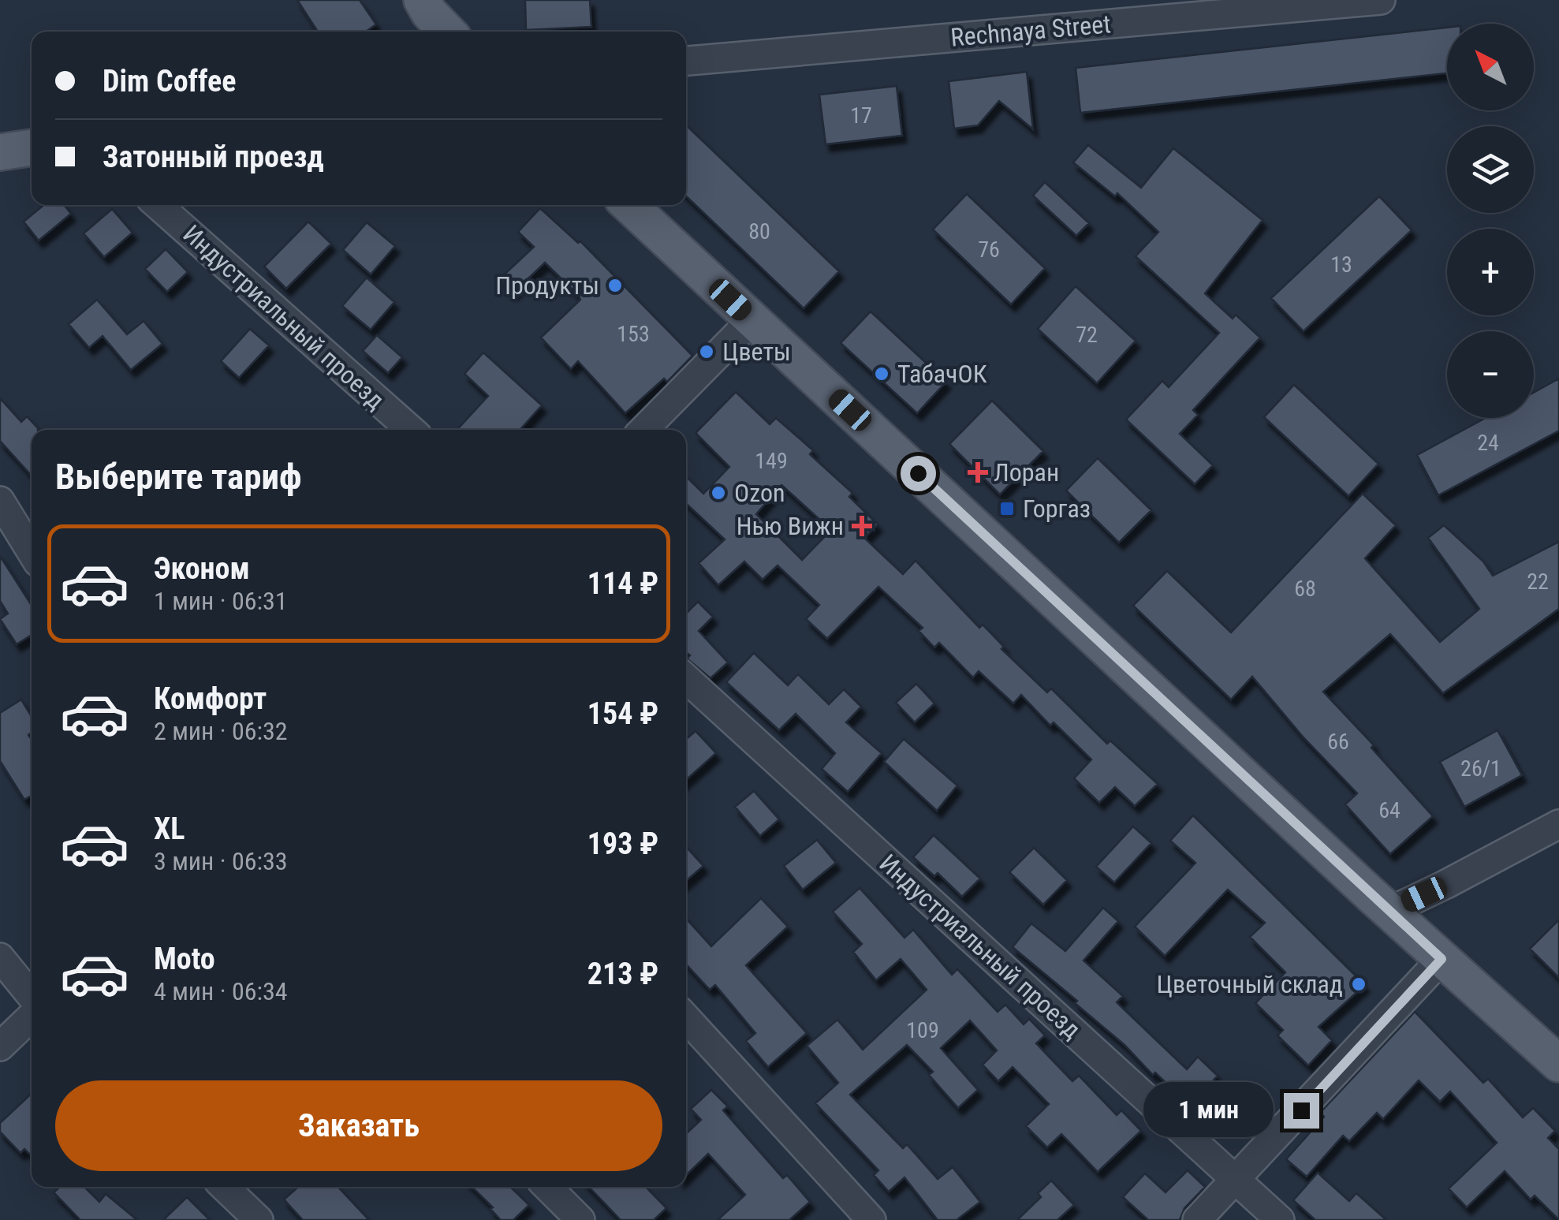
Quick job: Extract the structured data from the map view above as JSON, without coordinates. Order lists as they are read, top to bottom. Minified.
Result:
{"streets":{"street":["Rechnaya Street","Индустриальный проезд"]},"places":{"other":["Продукты","Цветы","ТабачОК","Ozon","Цветочный склад"],"health":["Лоран","Нью Вижн"],"transit":["Горгаз"]},"house_numbers":["17","80","76","13","153","72","24","149","22","68","66","26/1","64","109"],"north":"top left","page":{"map_buttons":["+","−"],"banner":["Dim Coffee","Затонный проезд"],"heading":"Выберите тариф","list":[{"name":"Эконом","note":"1 мин · 06:31","value":"114 ₽"},{"name":"Комфорт","note":"2 мин · 06:32","value":"154 ₽"},{"name":"XL","note":"3 мин · 06:33","value":"193 ₽"},{"name":"Moto","note":"4 мин · 06:34","value":"213 ₽"}],"buttons":"Заказать","bubble":"1 мин"}}
